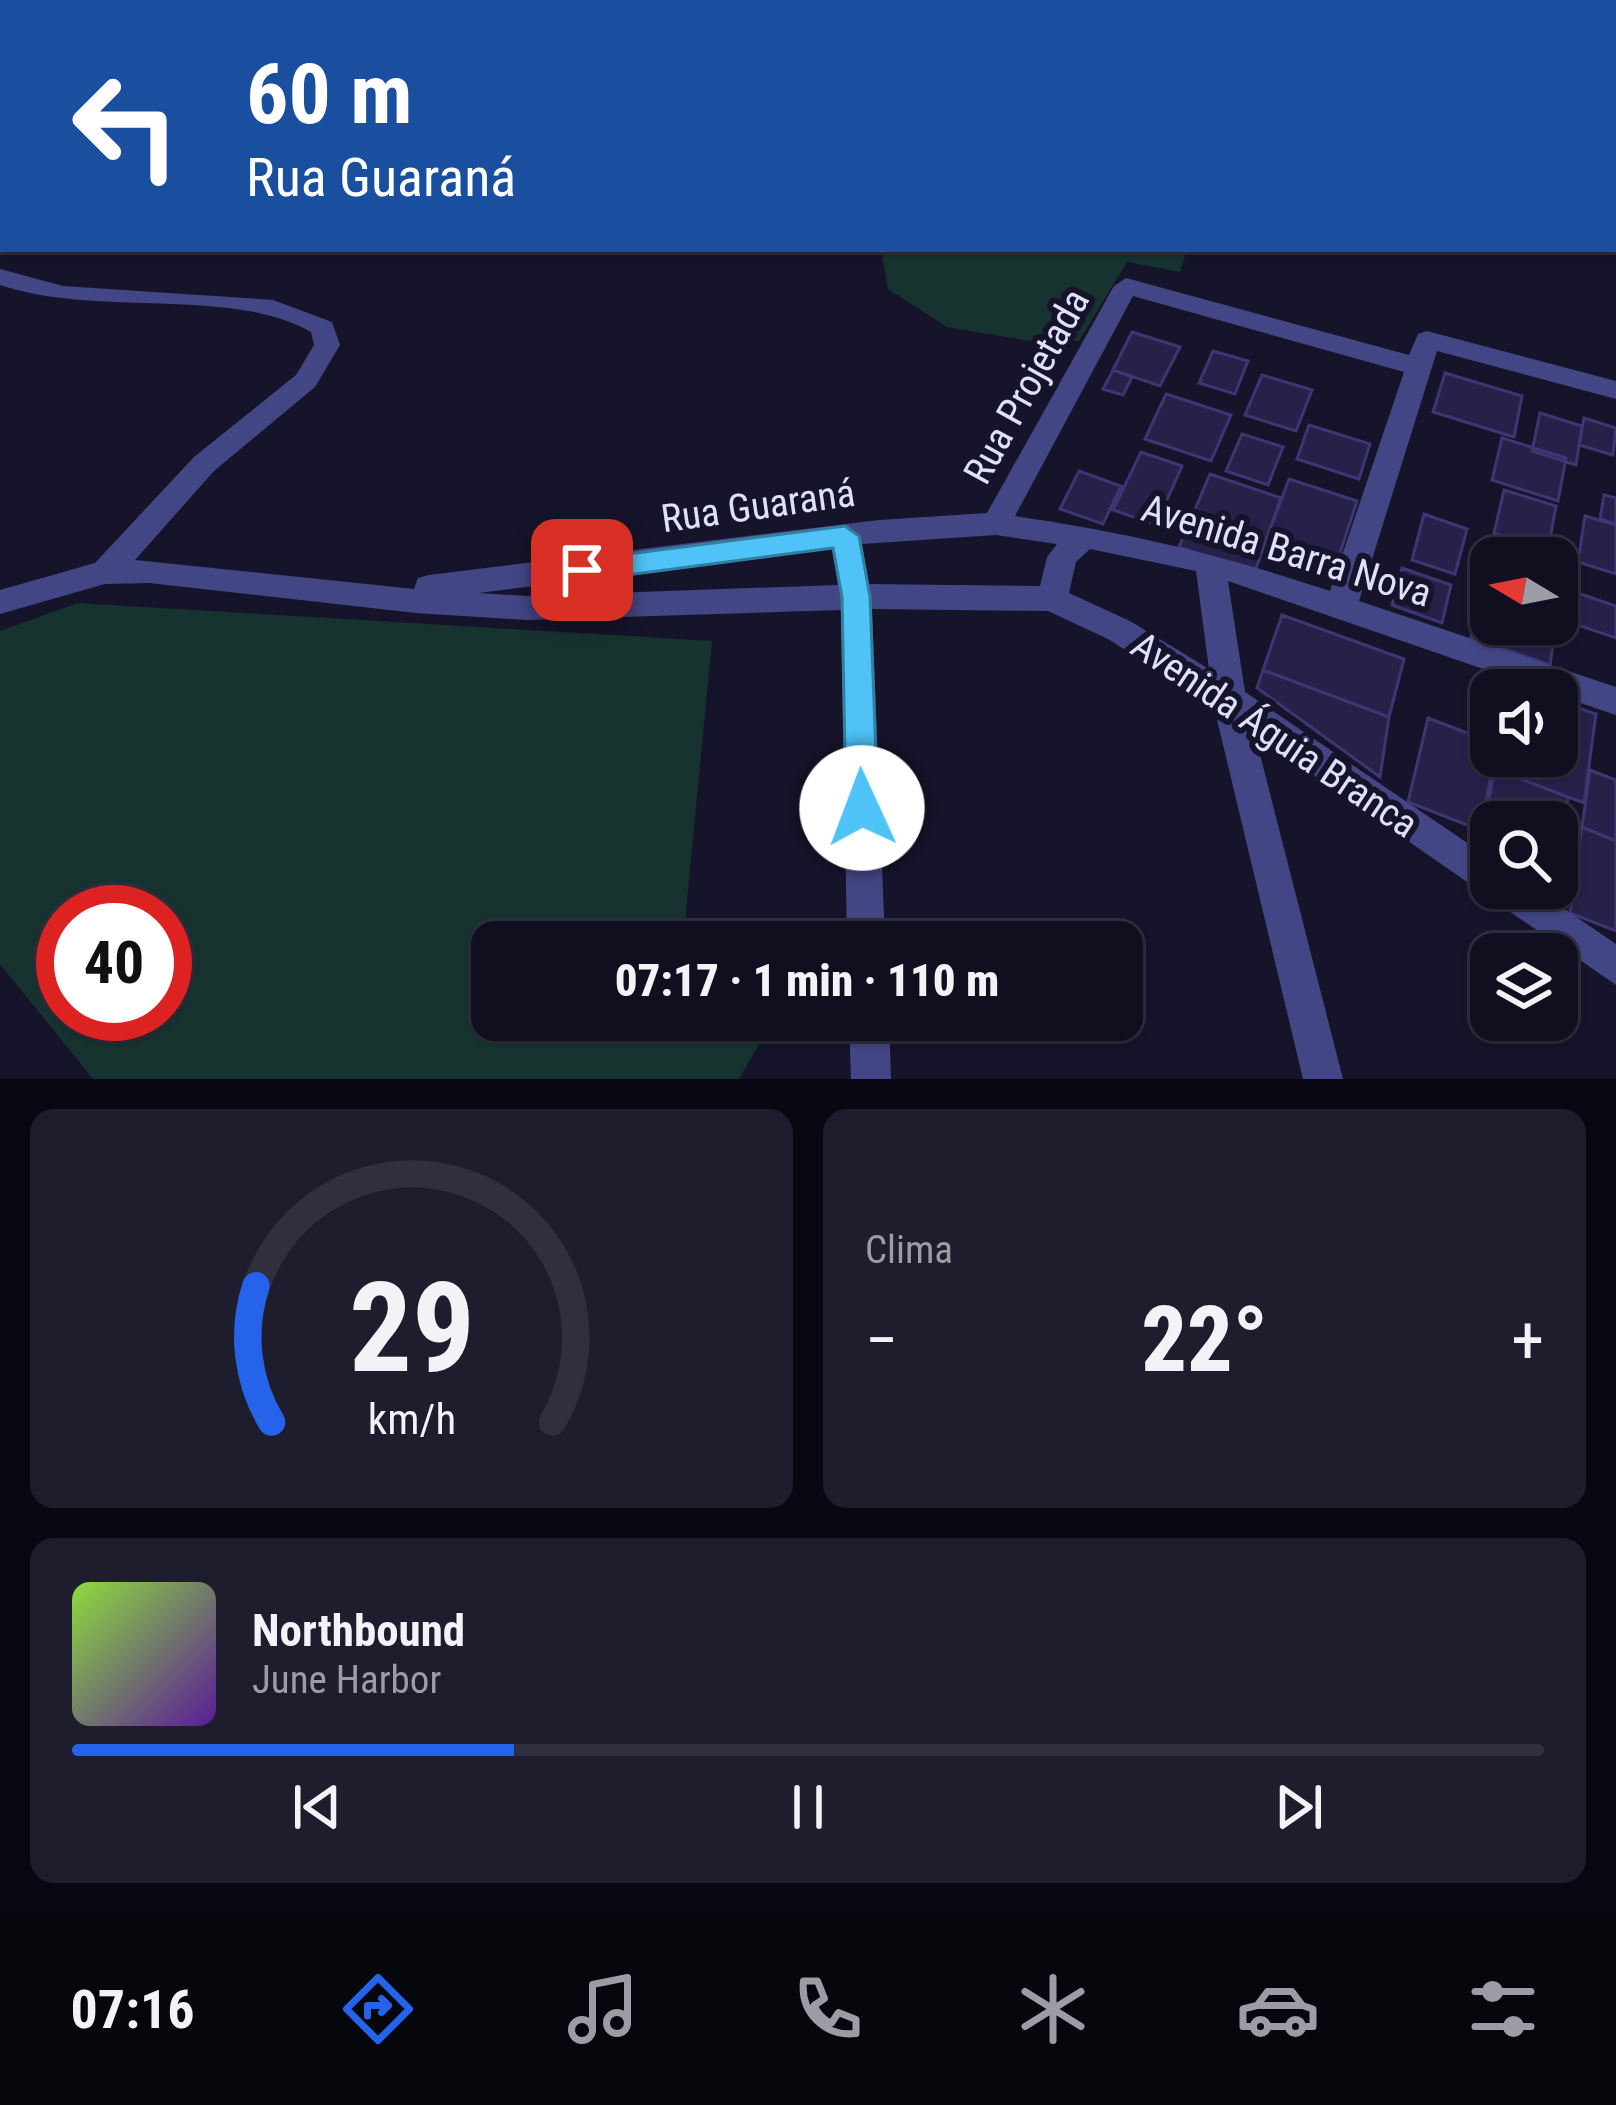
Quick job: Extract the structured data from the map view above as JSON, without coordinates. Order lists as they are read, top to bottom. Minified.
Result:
{"streets":{"street":["Rua Projetada","Rua Guaraná","Avenida Barra Nova","Avenida Águia Branca"]},"crossings":[["Rua Projetada","Rua Guaraná"],["Rua Projetada","Avenida Barra Nova"],["Rua Guaraná","Avenida Barra Nova"],["Rua Guaraná","Avenida Águia Branca"]],"north":"left","page":{"turn":["60 m","Rua Guaraná"],"limit":"40","trip":"07:17 · 1 min · 110 m","tile":"Clima","heat":["−","22°","+"],"song":["Northbound","June Harbor"],"tabs":"07:16","gauge":["29","km/h"]}}
